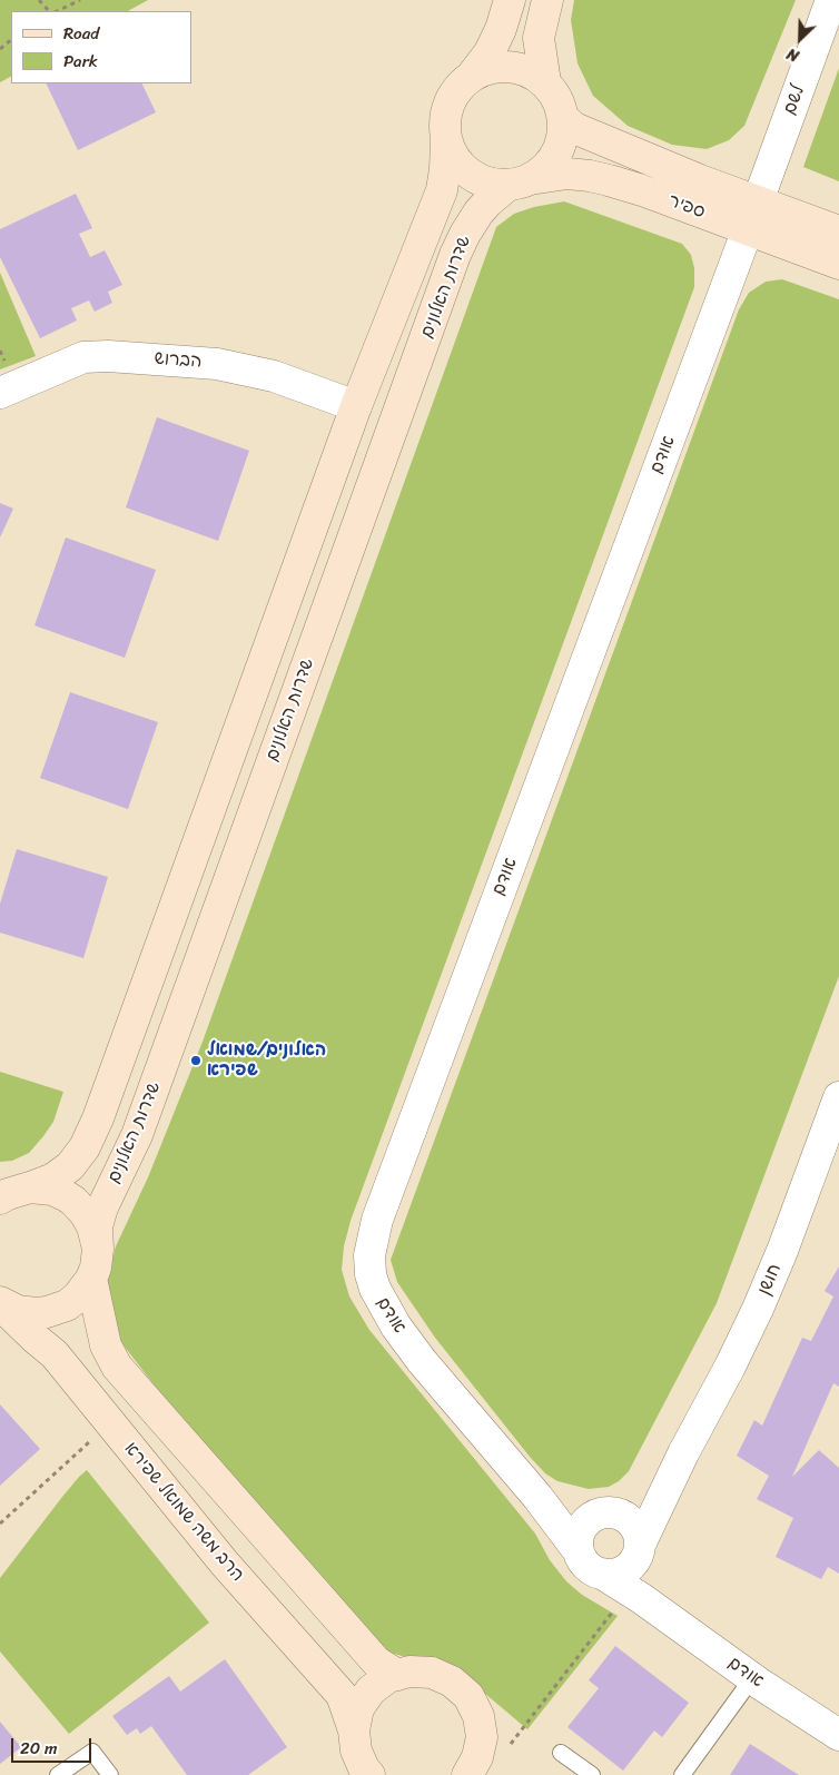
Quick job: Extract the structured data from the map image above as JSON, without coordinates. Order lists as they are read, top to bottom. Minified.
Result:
{"streets":{"main road":["ספיר","שדרות האלונים","הרב משה שמואל שפירא"],"street":["לשם","הברוש","אודם","חושן"]},"crossings":[["לשם","ספיר"],["ספיר","שדרות האלונים"],["ספיר","אודם"],["אודם","חושן"]],"places":["האלונים/שמואל שפירא"],"legend":["Road","Park"],"scale_bar":"20 m","north":"bottom left"}
